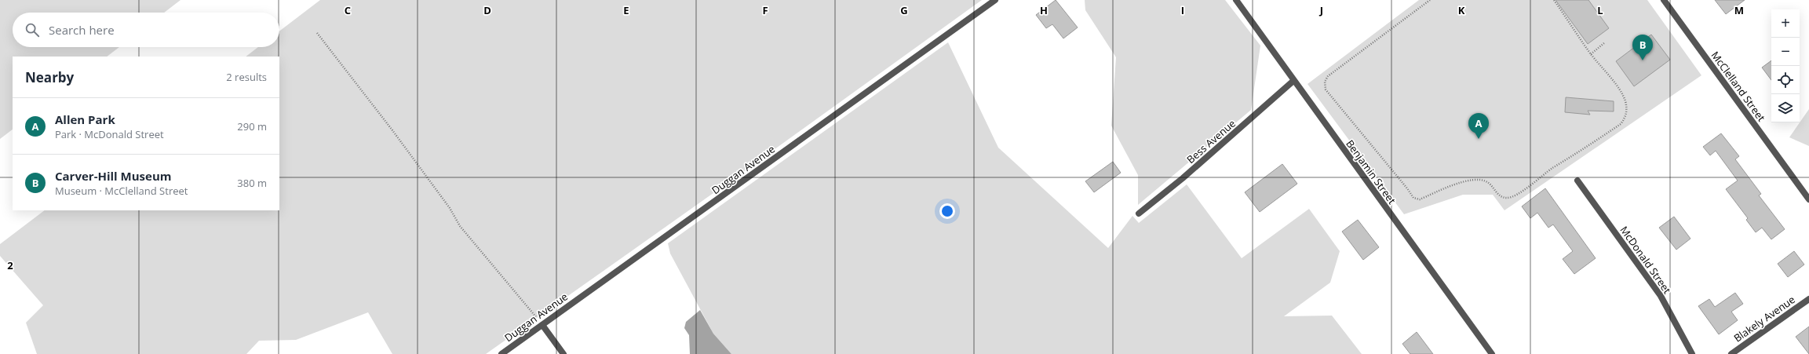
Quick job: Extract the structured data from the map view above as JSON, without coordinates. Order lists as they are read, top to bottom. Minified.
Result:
{"streets":{"street":["McClelland Street","Bess Avenue","Duggan Avenue","Benjamin Street","McDonald Street","Blakely Avenue"]},"crossings":[["Bess Avenue","Benjamin Street"]],"page":{"map_buttons":["+","−"],"search":"Search here","pins":["B","A"],"heading":["Nearby","2 results"],"list":[{"mark":"A","name":"Allen Park","note":"Park · McDonald Street","value":"290 m"},{"mark":"B","name":"Carver-Hill Museum","note":"Museum · McClelland Street","value":"380 m"}]},"grid":{"columns":["C","D","E","F","G","H","I","J","K","L","M"],"rows":["2"]}}
